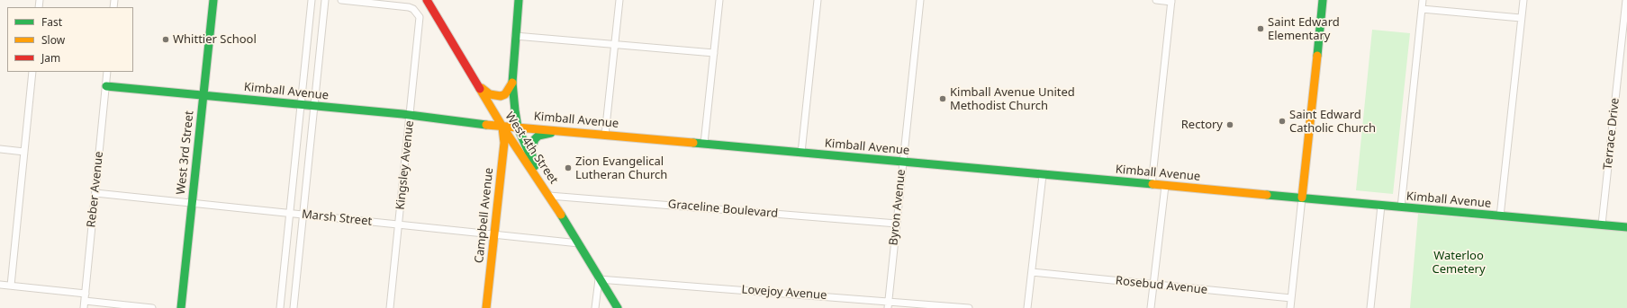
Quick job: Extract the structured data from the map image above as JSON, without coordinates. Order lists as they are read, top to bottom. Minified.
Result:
{"streets":{"main road":["Kimball Avenue","West 4th Street","West 3rd Street","Campbell Avenue"],"street":["Terrace Drive","Kingsley Avenue","Reber Avenue","Byron Avenue","Graceline Boulevard","Marsh Street","Rosebud Avenue","Lovejoy Avenue"]},"crossings":[["Kimball Avenue","Terrace Drive"],["Kimball Avenue","West 4th Street"],["Kimball Avenue","West 3rd Street"],["Kimball Avenue","Kingsley Avenue"],["Kimball Avenue","Reber Avenue"],["Kimball Avenue","Byron Avenue"],["Kimball Avenue","Campbell Avenue"],["West 4th Street","Graceline Boulevard"],["West 4th Street","Campbell Avenue"],["West 4th Street","Marsh Street"],["West 4th Street","Lovejoy Avenue"],["West 3rd Street","Marsh Street"],["Kingsley Avenue","Marsh Street"],["Reber Avenue","Marsh Street"],["Byron Avenue","Graceline Boulevard"],["Byron Avenue","Lovejoy Avenue"],["Campbell Avenue","Marsh Street"]],"parks":["Waterloo Cemetery"],"places":["Saint Edward Elementary","Whittier School","Kimball Avenue United Methodist Church","Saint Edward Catholic Church","Rectory","Zion Evangelical Lutheran Church"],"legend":["Fast","Slow","Jam"]}
